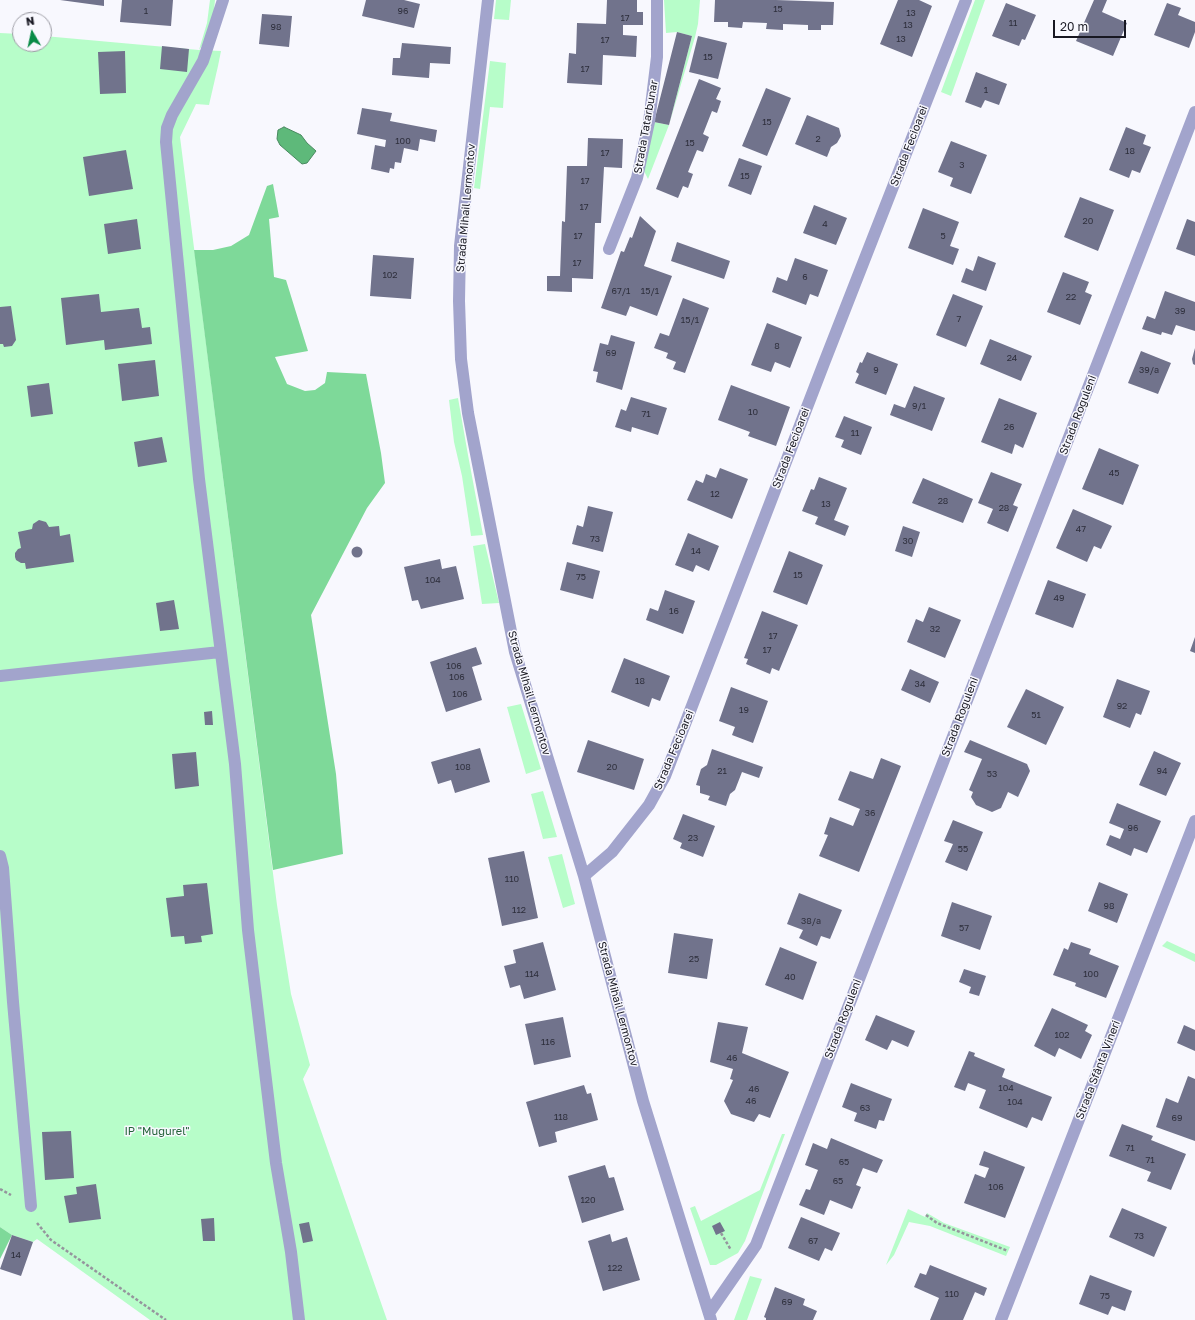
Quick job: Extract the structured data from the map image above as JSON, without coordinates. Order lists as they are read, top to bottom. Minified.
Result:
{"streets":{"street":["Strada Tatarbunar","Strada Fecioarei","Strada Mihail Lermontov","Strada Roguleni","Strada Sfânta Vineri"]},"crossings":[["Strada Fecioarei","Strada Mihail Lermontov"],["Strada Mihail Lermontov","Strada Roguleni"]],"parks":["IP \"Mugurel\""],"house_numbers":["15","1","96","13","17","11","13","98","13","17","15","17","1","15","2","100","15","18","17","3","15","17","17","20","4","17","5","17","102","6","67/1","15/1","22","39","7","15/1","8","69","24","9","39/a","9/1","10","71","26","11","45","12","28","13","28","47","73","30","14","15","75","104","49","16","32","17","17","106","106","18","34","106","92","19","51","108","20","21","94","53","36","96","23","55","110","98","112","38/a","57","25","114","100","40","102","116","46","104","46","46","104","63","118","69","71","71","65","65","106","120","73","67","14","122","110","75","69"],"scale_bar":"20 m","north":"top"}
